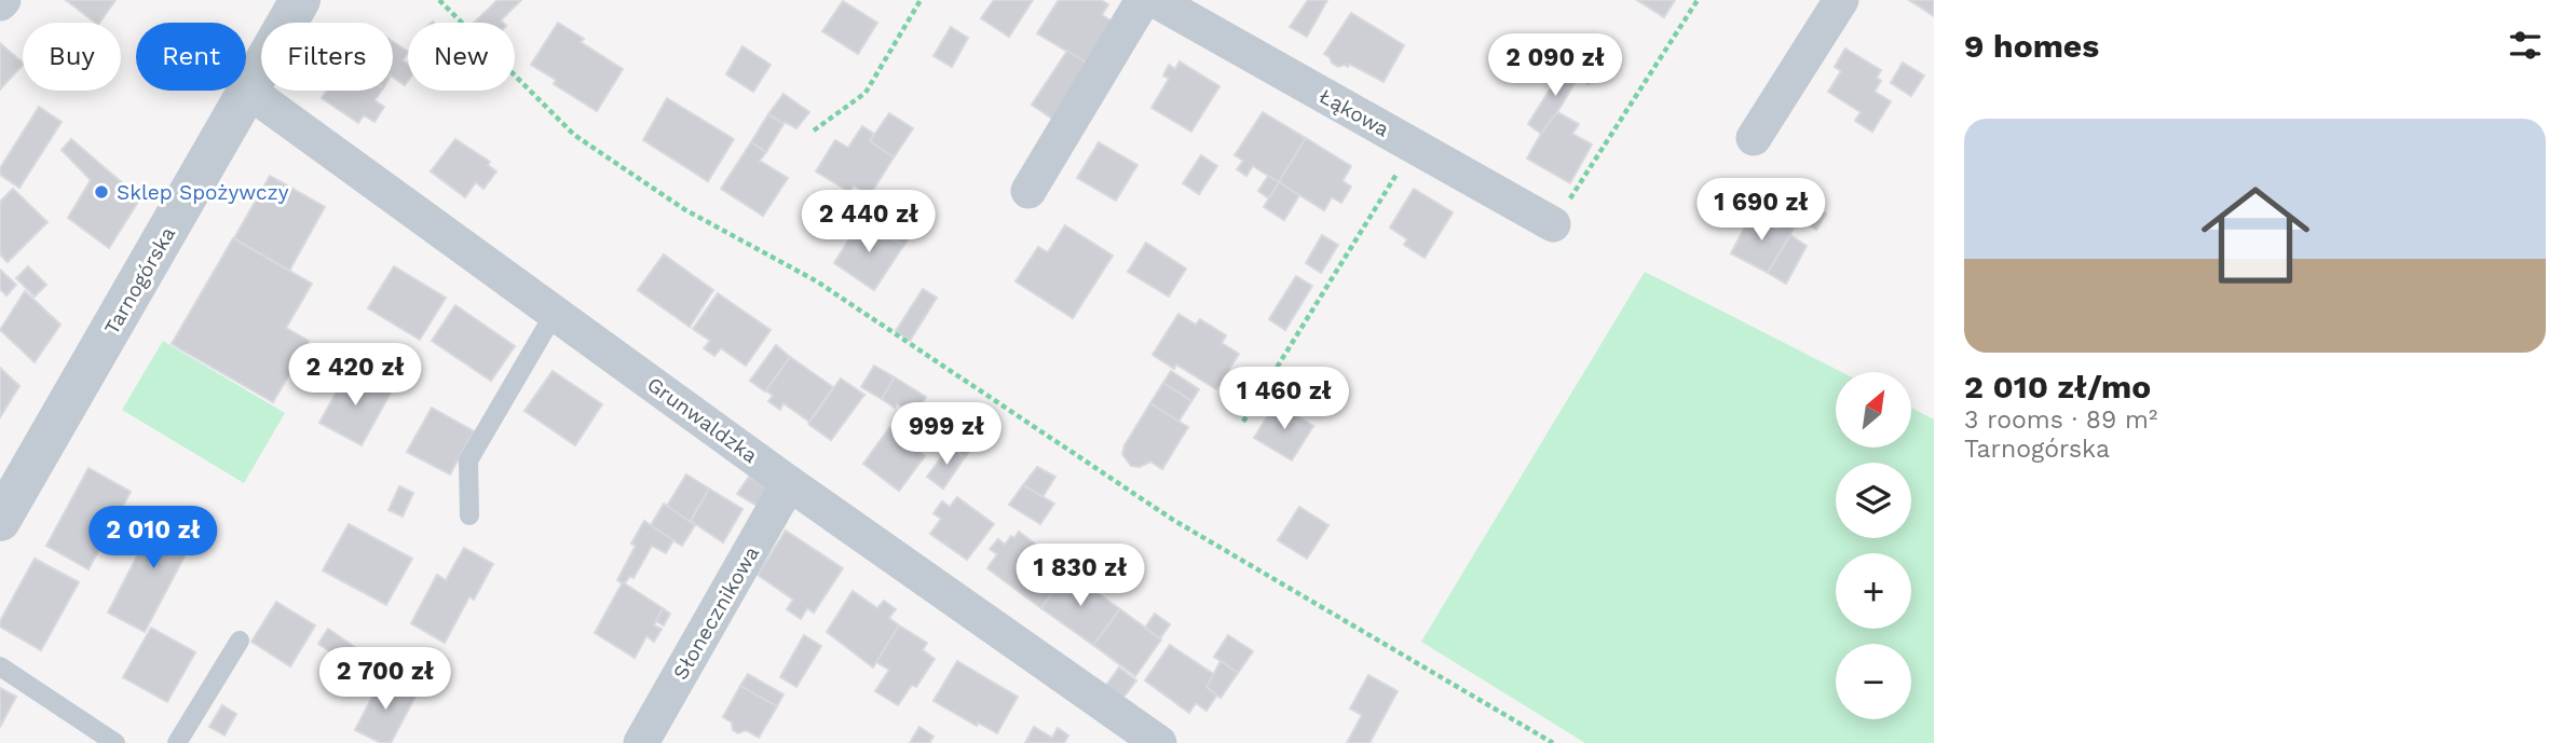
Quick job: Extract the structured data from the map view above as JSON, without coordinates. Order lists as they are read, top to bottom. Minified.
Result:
{"streets":{"street":["Łąkowa","Tarnogórska","Grunwaldzka","Słonecznikowa"]},"crossings":[["Tarnogórska","Grunwaldzka"],["Grunwaldzka","Słonecznikowa"]],"places":["Sklep Spożywczy"],"north":"top right","page":{"heading":"9 homes","chip":["Buy","Rent","Filters","New"],"price":["2 090 zł","1 690 zł","2 440 zł","2 420 zł","1 460 zł","999 zł","2 010 zł","1 830 zł","2 700 zł"],"list":[{"name":"2 010 zł/mo","note":"3 rooms · 89 m² · Tarnogórska"}],"map_buttons":["+","−"]}}
